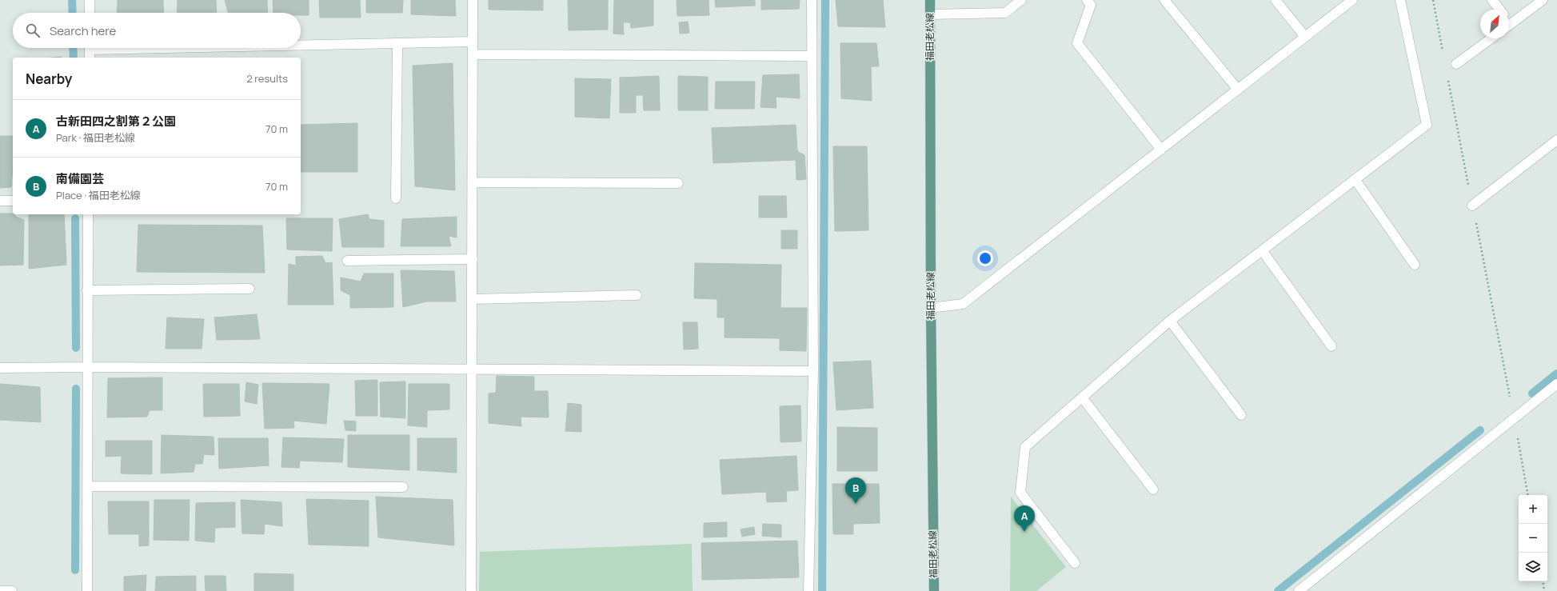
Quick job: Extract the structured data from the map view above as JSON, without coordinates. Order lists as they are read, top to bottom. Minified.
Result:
{"streets":{"main road":["福田老松線"]},"north":"top right","page":{"search":"Search here","heading":["Nearby","2 results"],"list":[{"mark":"A","name":"古新田四之割第２公園","note":"Park · 福田老松線","value":"70 m"},{"mark":"B","name":"南備園芸","note":"Place · 福田老松線","value":"70 m"}],"pins":["B","A"],"map_buttons":["+","−"]}}
